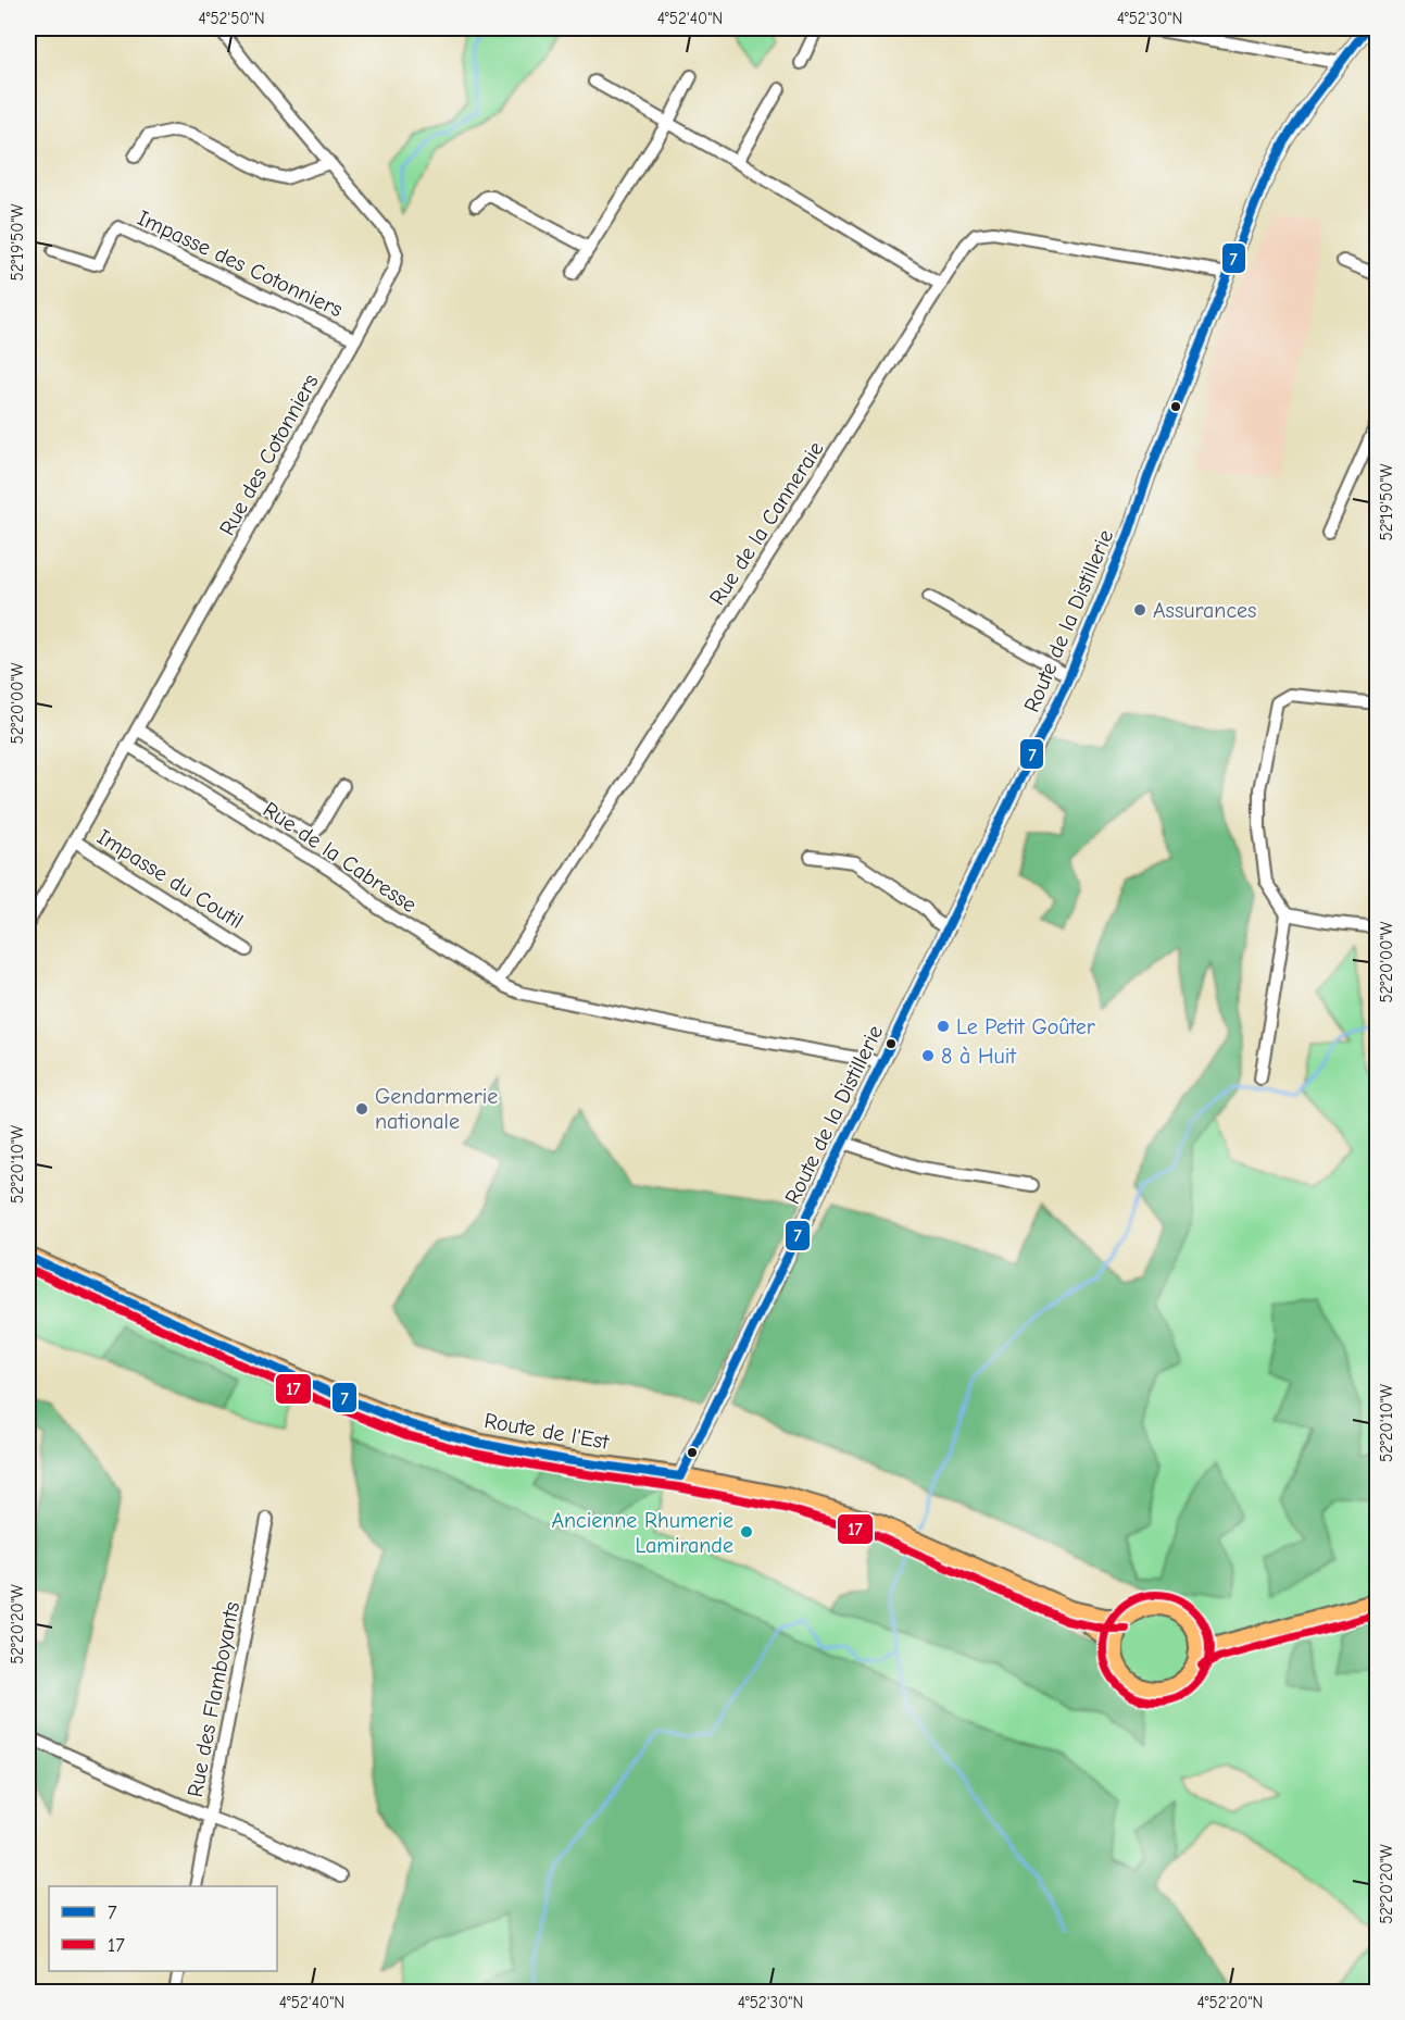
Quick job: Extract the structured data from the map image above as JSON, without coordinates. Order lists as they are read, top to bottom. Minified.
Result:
{"streets":{"main road":["Route de l'Est"],"street":["Impasse des Cotonniers","Rue des Cotonniers","Rue de la Canneraie","Route de la Distillerie","Rue de la Cabresse","Impasse du Coutil","Rue des Flamboyants"]},"crossings":[["Impasse des Cotonniers","Rue des Cotonniers"],["Rue des Cotonniers","Rue de la Cabresse"],["Rue des Cotonniers","Impasse du Coutil"],["Rue de la Canneraie","Route de la Distillerie"],["Rue de la Canneraie","Rue de la Cabresse"],["Route de la Distillerie","Route de l'Est"]],"places":["Assurances","Le Petit Goûter","8 à Huit","Gendarmerie nationale","Ancienne Rhumerie Lamirande"],"lines":["transit line 7","transit line 17"],"legend":["7","17"],"coordinates":["4°52'50\"N","4°52'40\"N","4°52'30\"N","52°19'50\"W","52°20'00\"W","52°20'10\"W","52°20'20\"W","4°52'20\"N"]}
